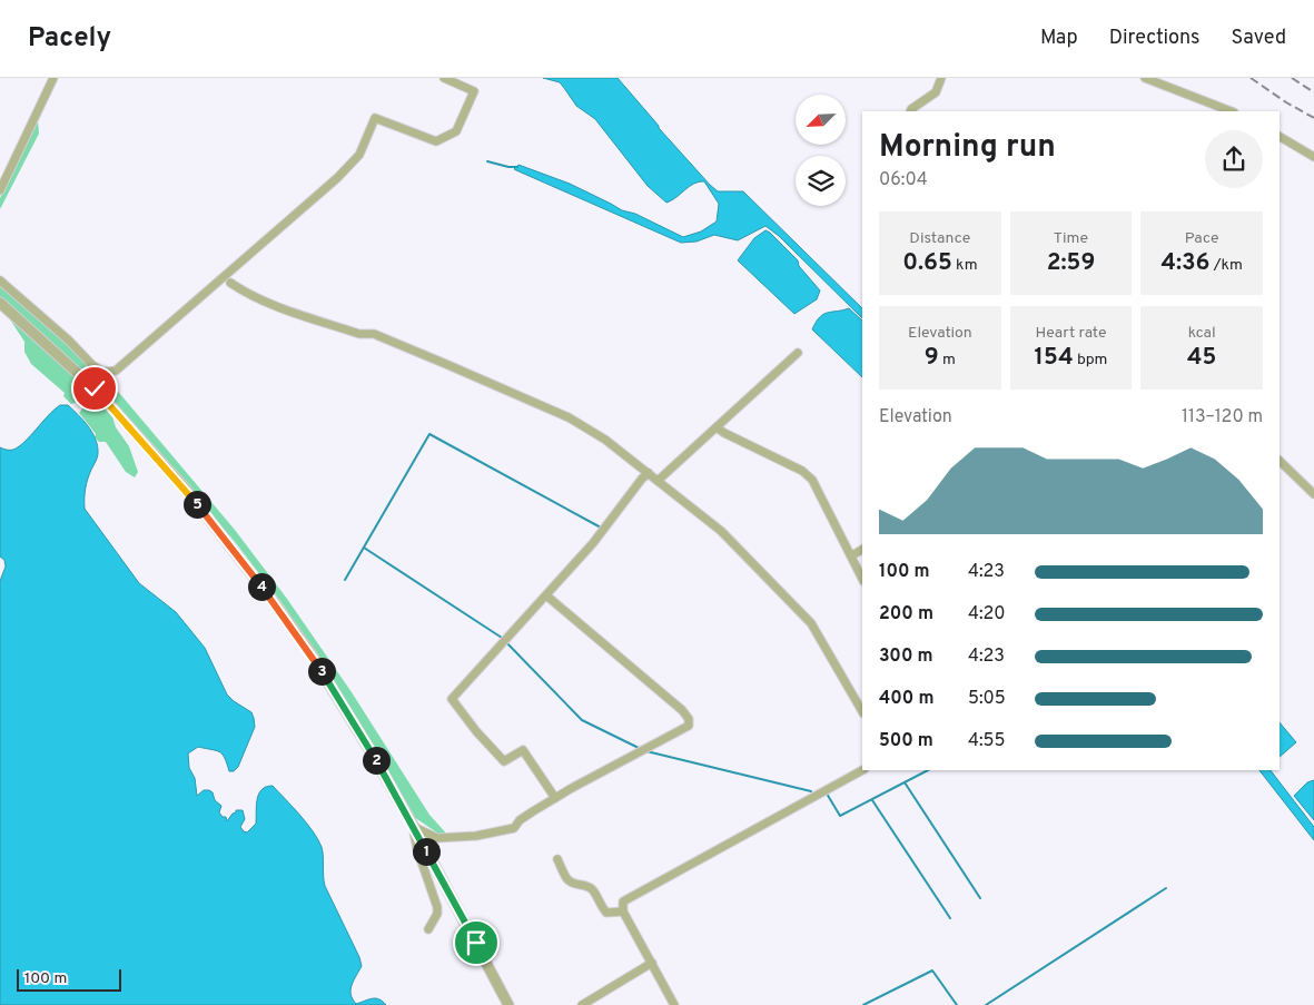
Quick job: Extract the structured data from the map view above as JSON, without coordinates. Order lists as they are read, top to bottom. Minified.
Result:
{"scale_bar":"100 m","north":"bottom left","page":{"header":"Pacely","nav":["Map","Directions","Saved"],"heading":["Morning run","06:04"],"stats":[["Distance","0.65 km"],["Time","2:59"],["Pace","4:36 /km"],["Elevation","9 m"],["Heart rate","154 bpm"],["kcal","45"]],"chart":["Elevation","113–120 m"],"pins":["5","4","3","2","1"],"list":[{"name":"100 m","note":"4:23"},{"name":"200 m","note":"4:20"},{"name":"300 m","note":"4:23"},{"name":"400 m","note":"5:05"},{"name":"500 m","note":"4:55"}],"scale":"100 m"}}
